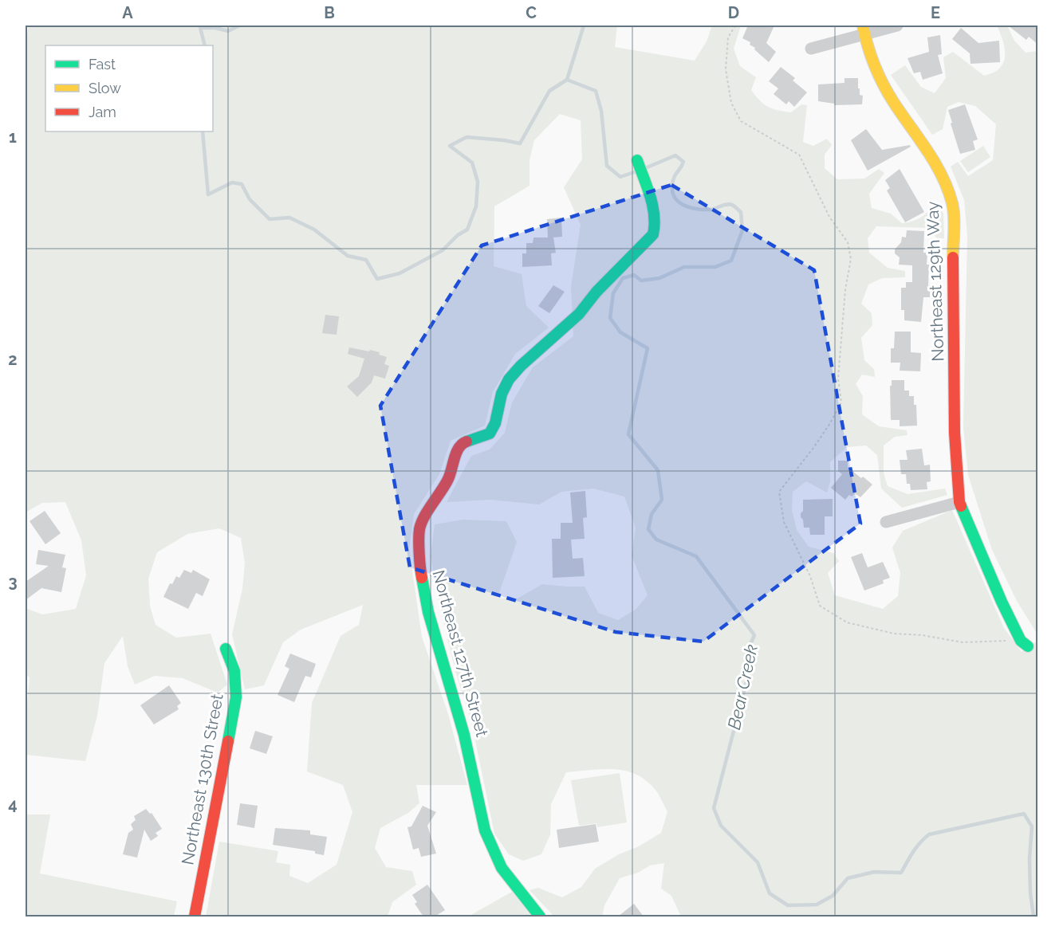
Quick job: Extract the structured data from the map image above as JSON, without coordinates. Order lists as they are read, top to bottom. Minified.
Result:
{"streets":{"street":["Northeast 129th Way","Northeast 127th Street","Northeast 130th Street"]},"water":["Bear Creek"],"legend":["Fast","Slow","Jam"],"grid":{"columns":["A","B","C","D","E"],"rows":["1","2","3","4"]}}
